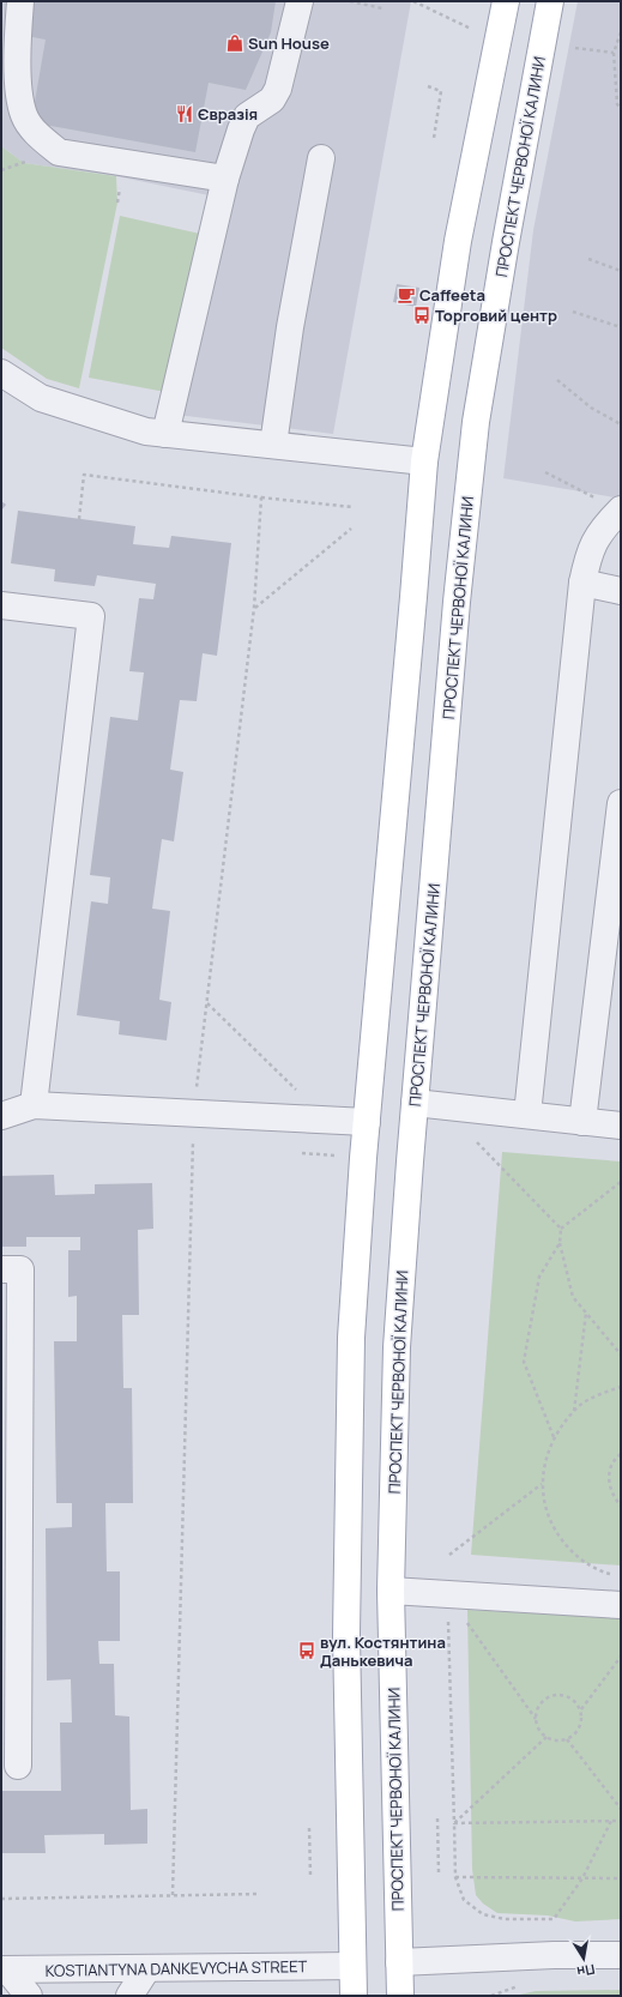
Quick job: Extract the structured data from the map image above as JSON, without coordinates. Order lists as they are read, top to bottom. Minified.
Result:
{"streets":{"main road":["ПРОСПЕКТ ЧЕРВОНОЇ КАЛИНИ"],"street":["KOSTIANTYNA DANKEVYCHA STREET"]},"places":{"shop":["Sun House"],"restaurant":["Євразія"],"cafe":["Caffeeta"],"bus stop":["Торговий центр","вул. Костянтина Данькевича"]},"north":"bottom"}
